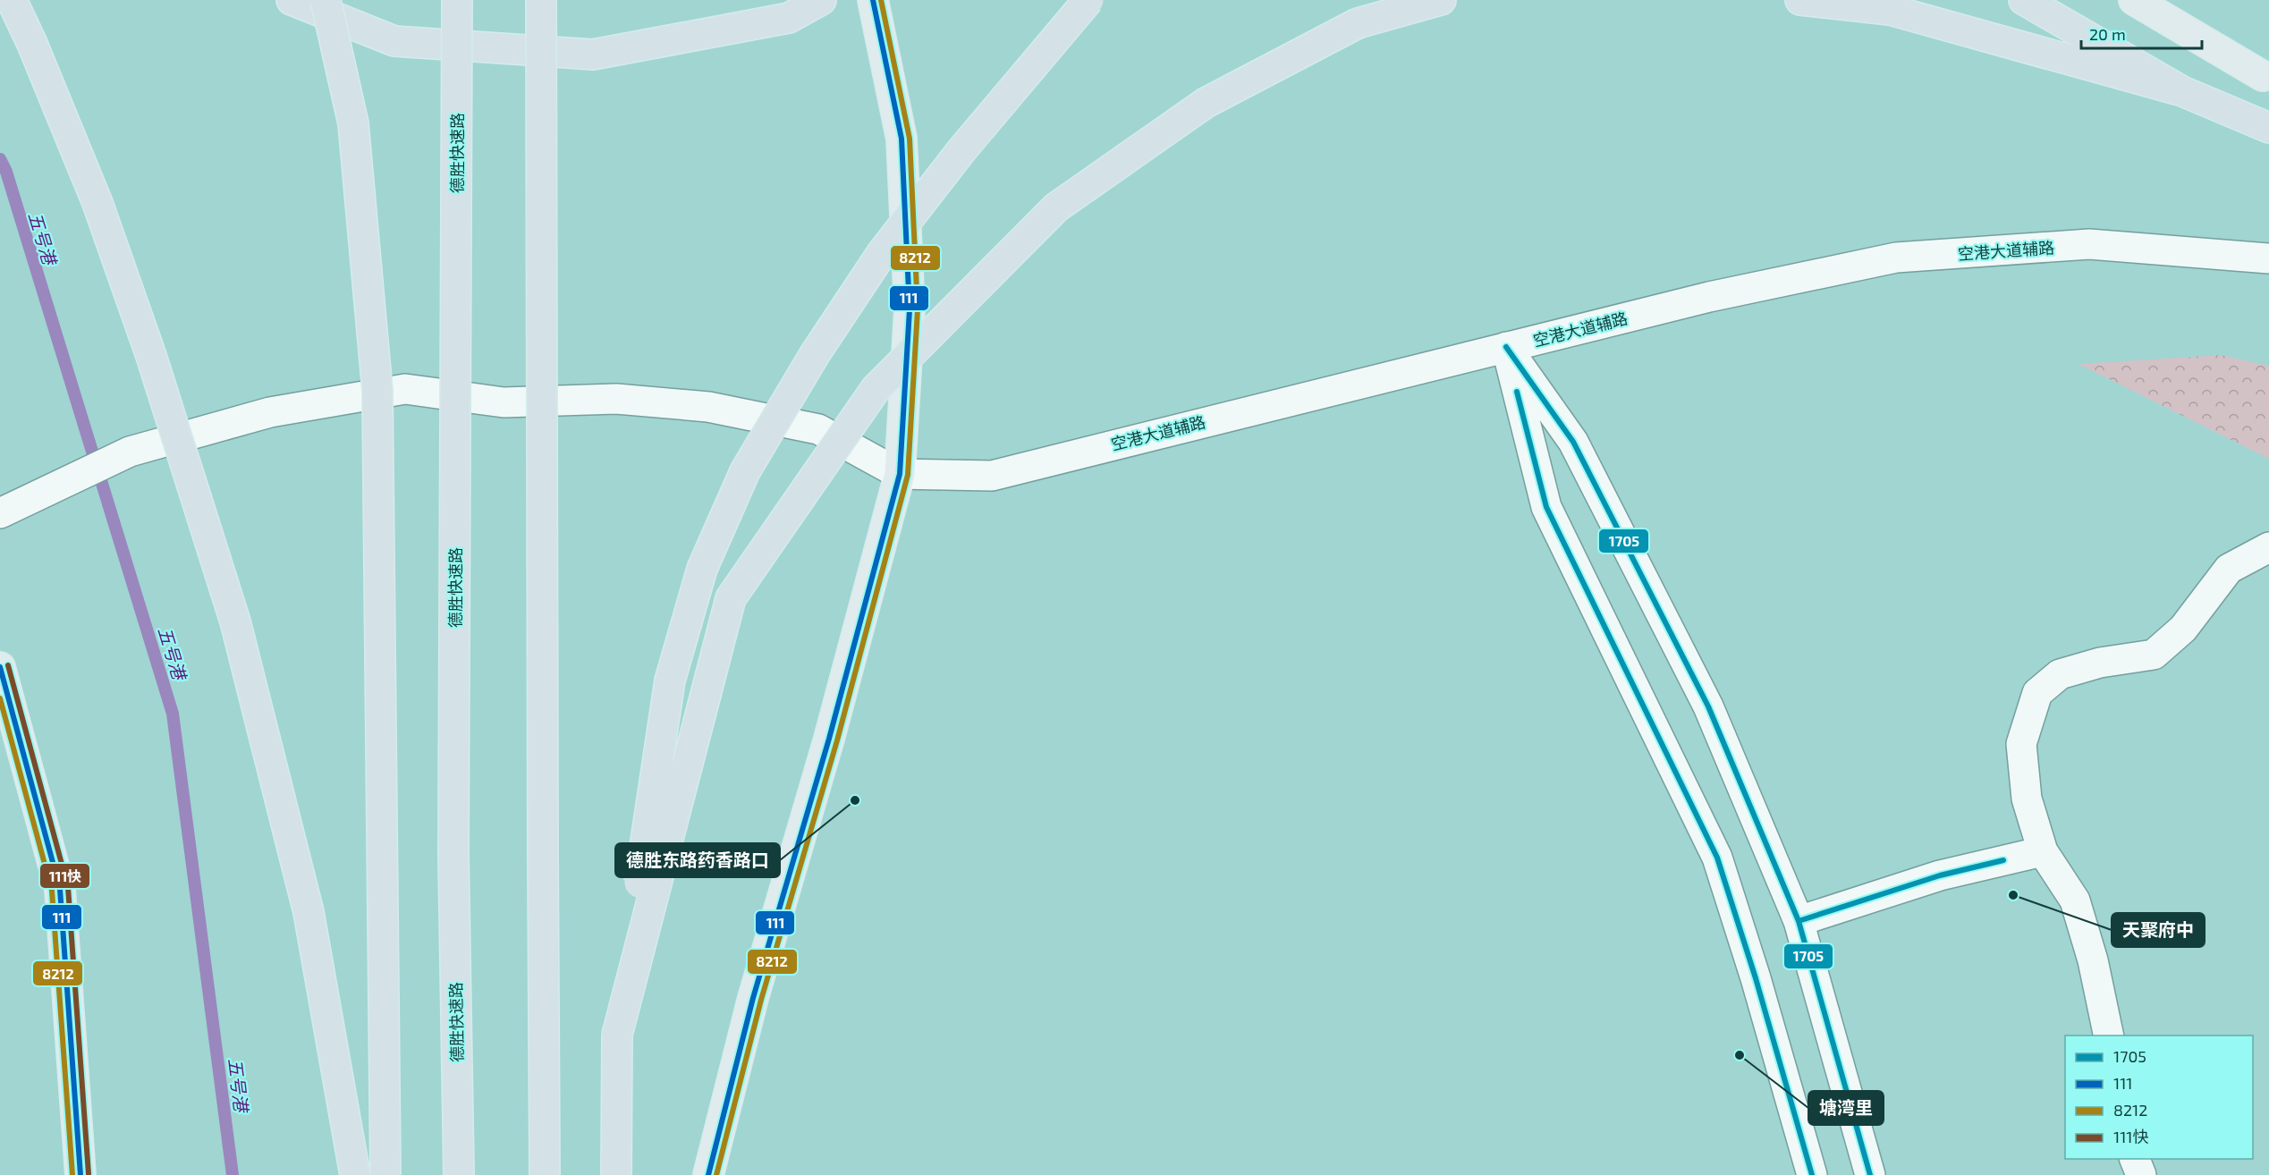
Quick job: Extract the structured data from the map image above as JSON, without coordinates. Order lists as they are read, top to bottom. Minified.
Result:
{"streets":{"highway":["德胜快速路"],"street":["空港大道辅路"]},"water":["五号港"],"places":["德胜东路药香路口","天聚府中","塘湾里"],"lines":["transit line 111","transit line 8212","transit line 1705","transit line 111快"],"legend":["1705","111","8212","111快"],"scale_bar":"20 m"}
